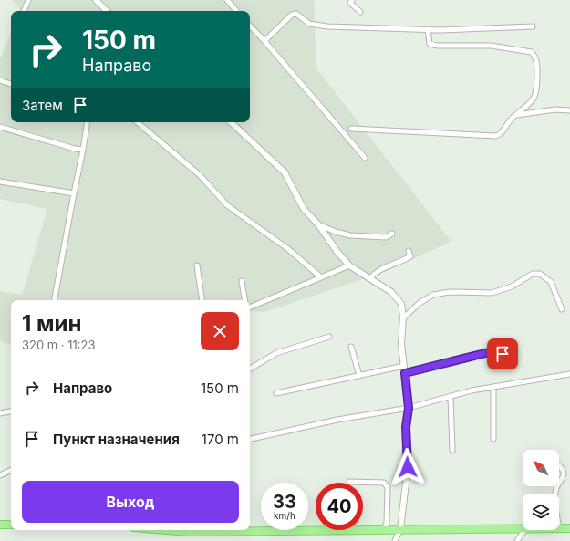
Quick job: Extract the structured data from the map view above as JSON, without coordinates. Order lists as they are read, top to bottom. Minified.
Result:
{"north":"top left","page":{"turn":["150 m","Направо"],"then":"Затем","heading":["1 мин","320 m · 11:23"],"list":[{"name":"Направо","value":"150 m"},{"name":"Пункт назначения","value":"170 m"}],"buttons":"Выход","speed":"33 km/h","limit":"40"}}
